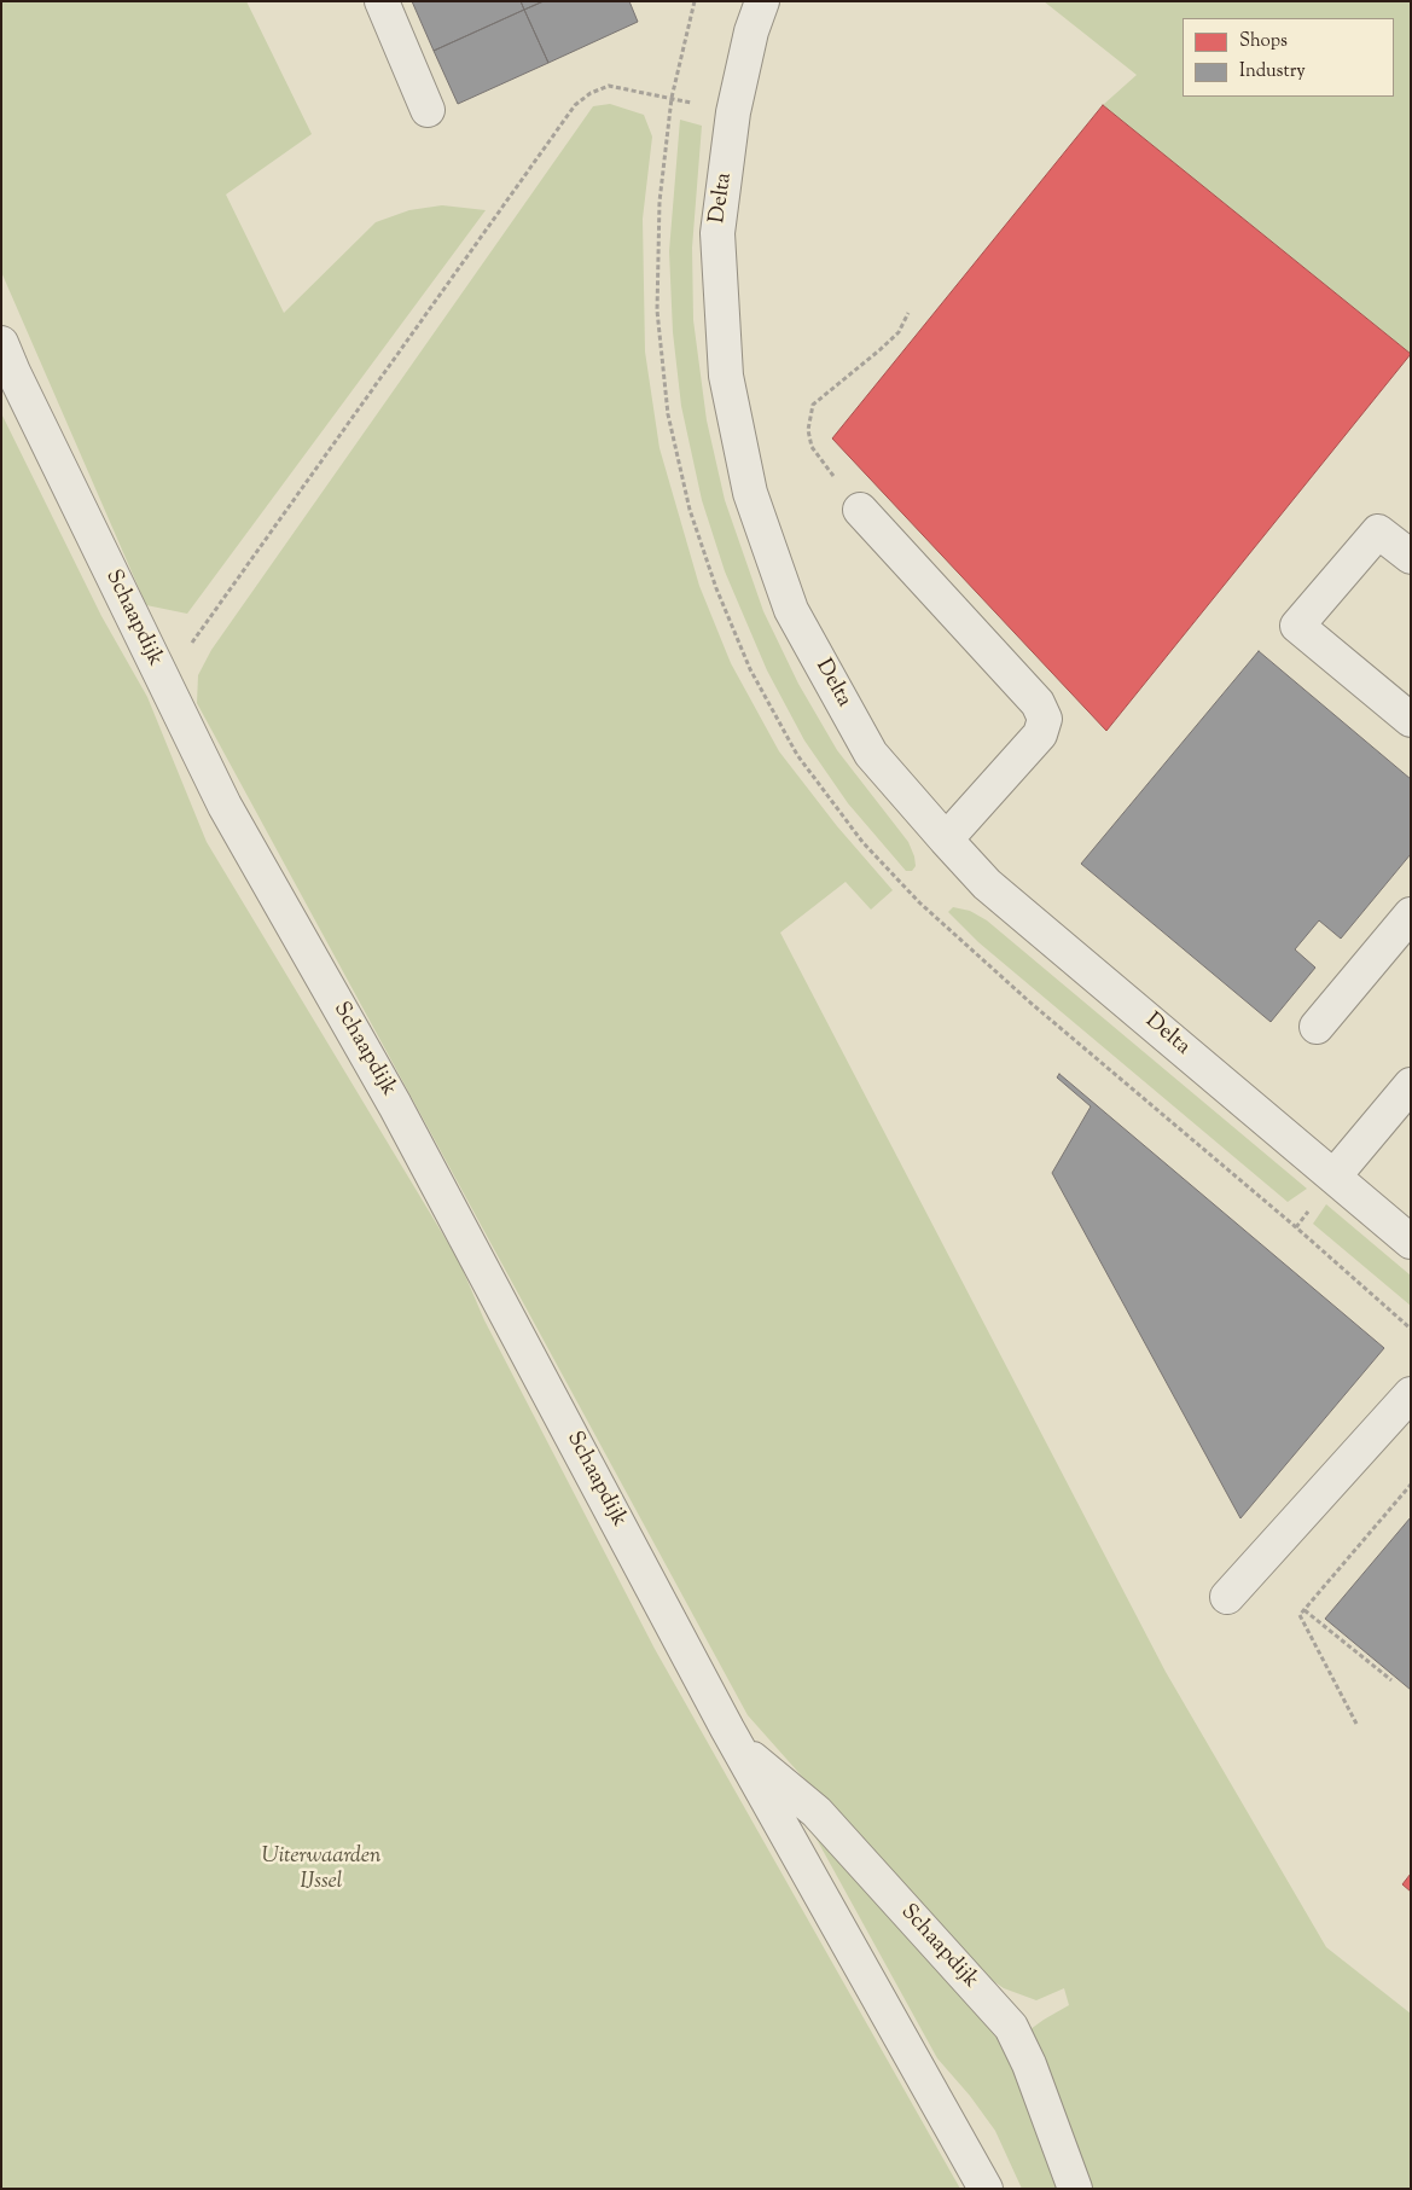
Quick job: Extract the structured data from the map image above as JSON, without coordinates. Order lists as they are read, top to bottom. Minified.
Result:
{"streets":{"street":["Delta","Schaapdijk"]},"parks":["Uiterwaarden IJssel"],"legend":["Shops","Industry"]}
